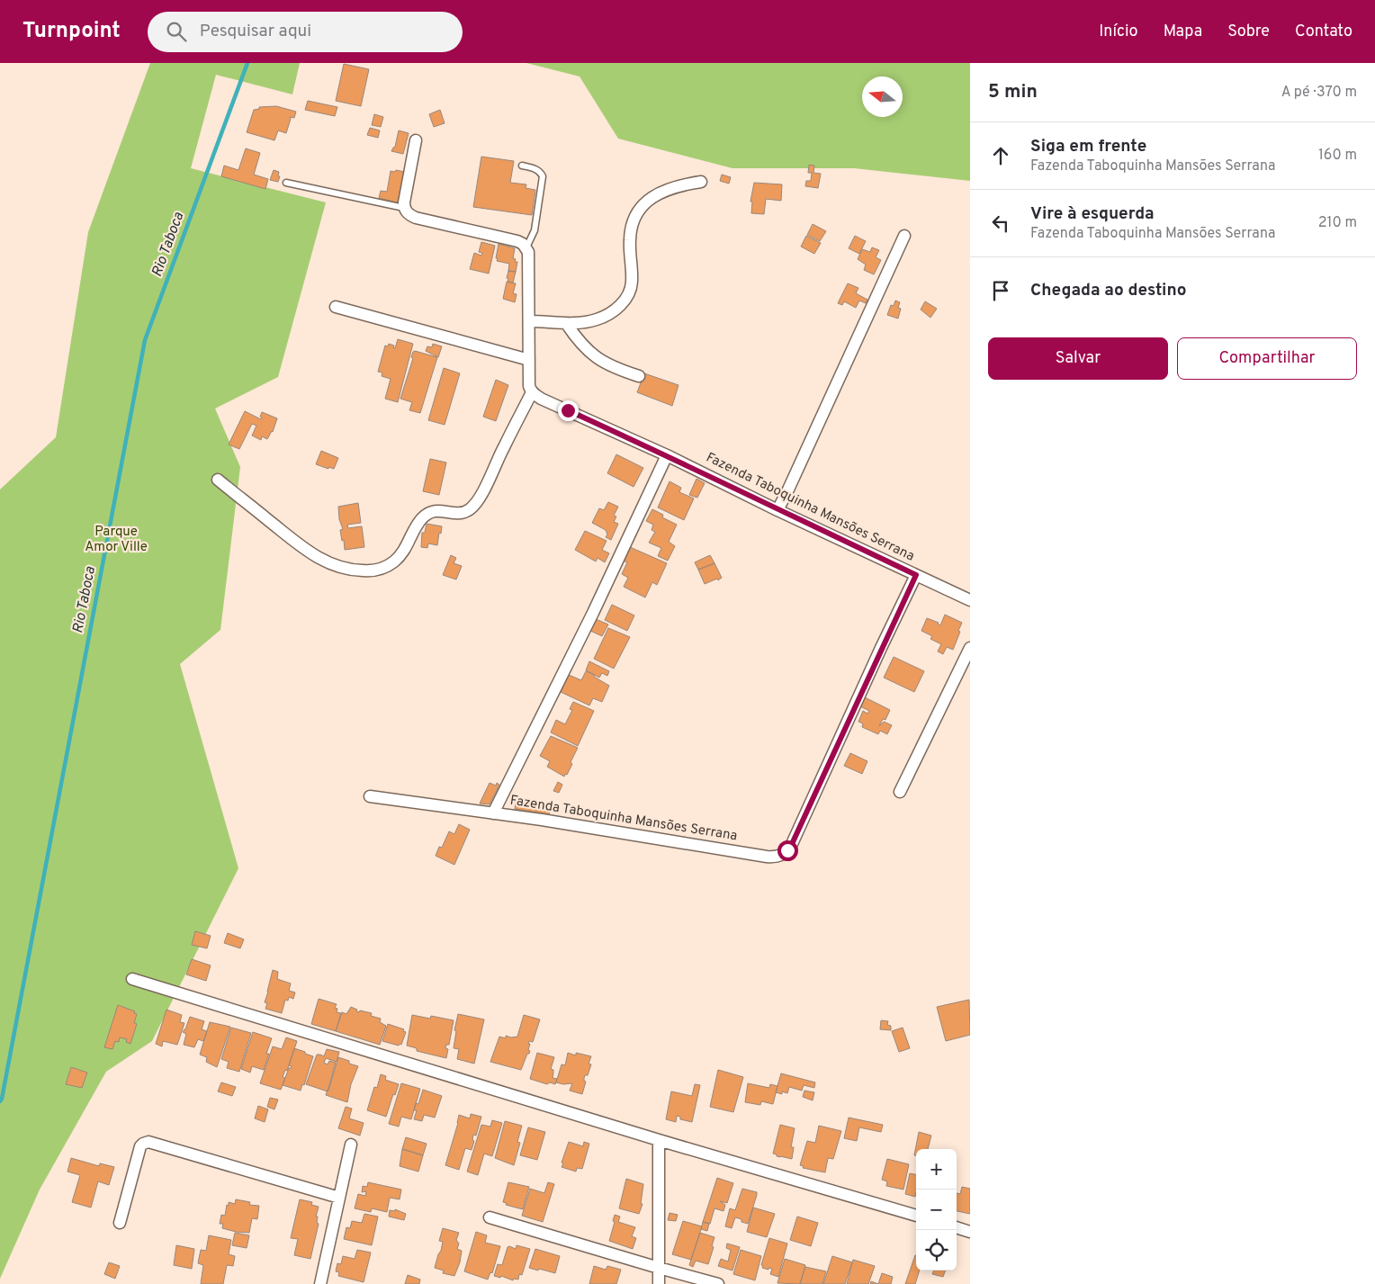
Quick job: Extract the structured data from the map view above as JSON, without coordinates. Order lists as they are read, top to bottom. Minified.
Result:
{"streets":{"street":["Fazenda Taboquinha Mansões Serrana"]},"water":["Rio Taboca"],"parks":["Parque Amor Ville"],"north":"left","page":{"header":"Turnpoint","search":"Pesquisar aqui","nav":["Início","Mapa","Sobre","Contato"],"heading":["5 min","A pé · 370 m"],"list":[["Siga em frente","Fazenda Taboquinha Mansões Serrana","160 m"],["Vire à esquerda","Fazenda Taboquinha Mansões Serrana","210 m"],"Chegada ao destino"],"buttons":["Salvar","Compartilhar"],"map_buttons":["+","−"]}}
